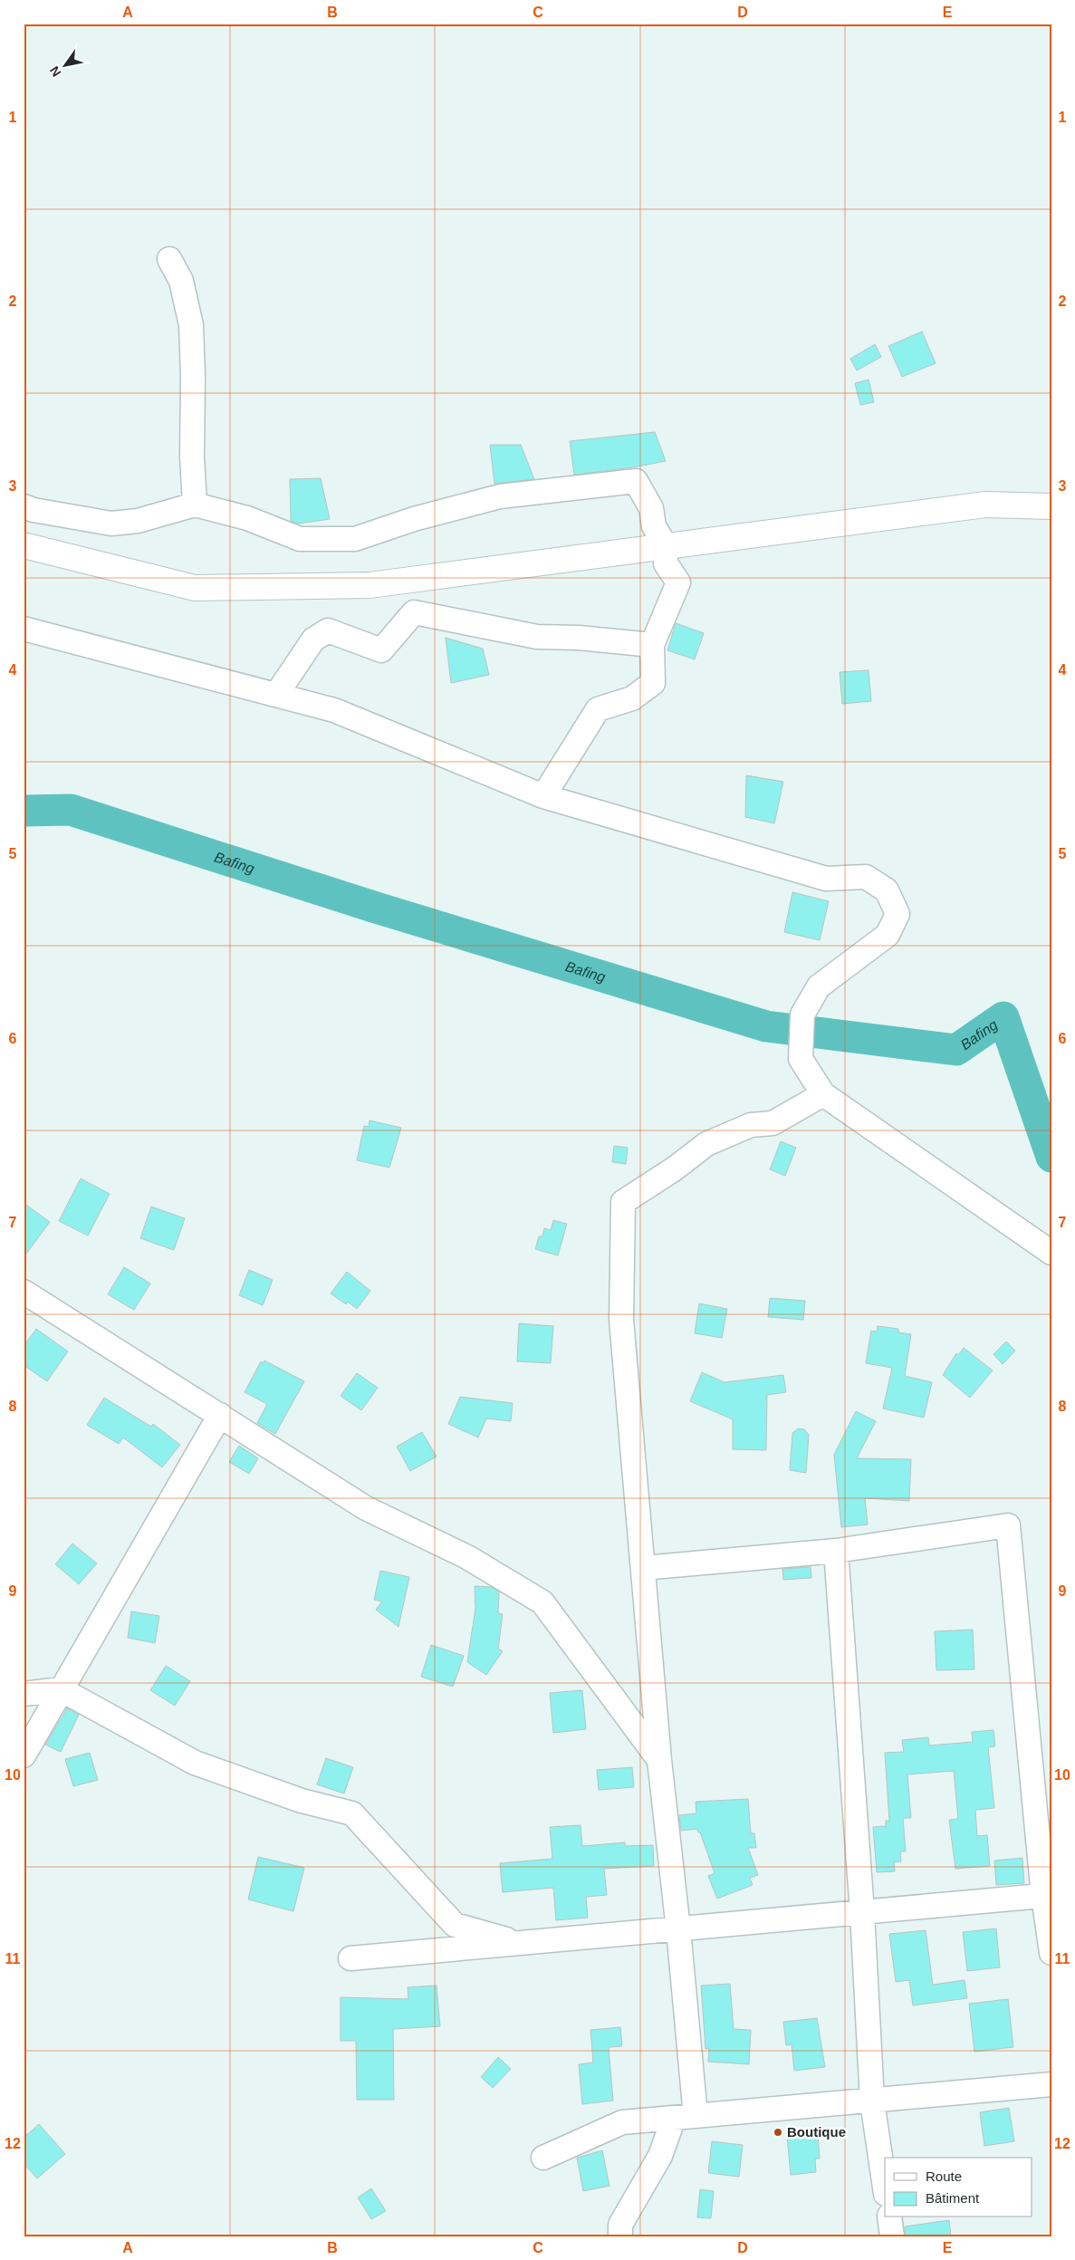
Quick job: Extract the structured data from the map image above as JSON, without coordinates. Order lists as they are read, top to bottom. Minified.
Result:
{"water":["Bafing"],"places":["Boutique"],"legend":["Route","Bâtiment"],"north":"bottom left","grid":{"columns":["A","B","C","D","E"],"rows":["1","2","3","4","5","6","7","8","9","10","11","12"]}}
